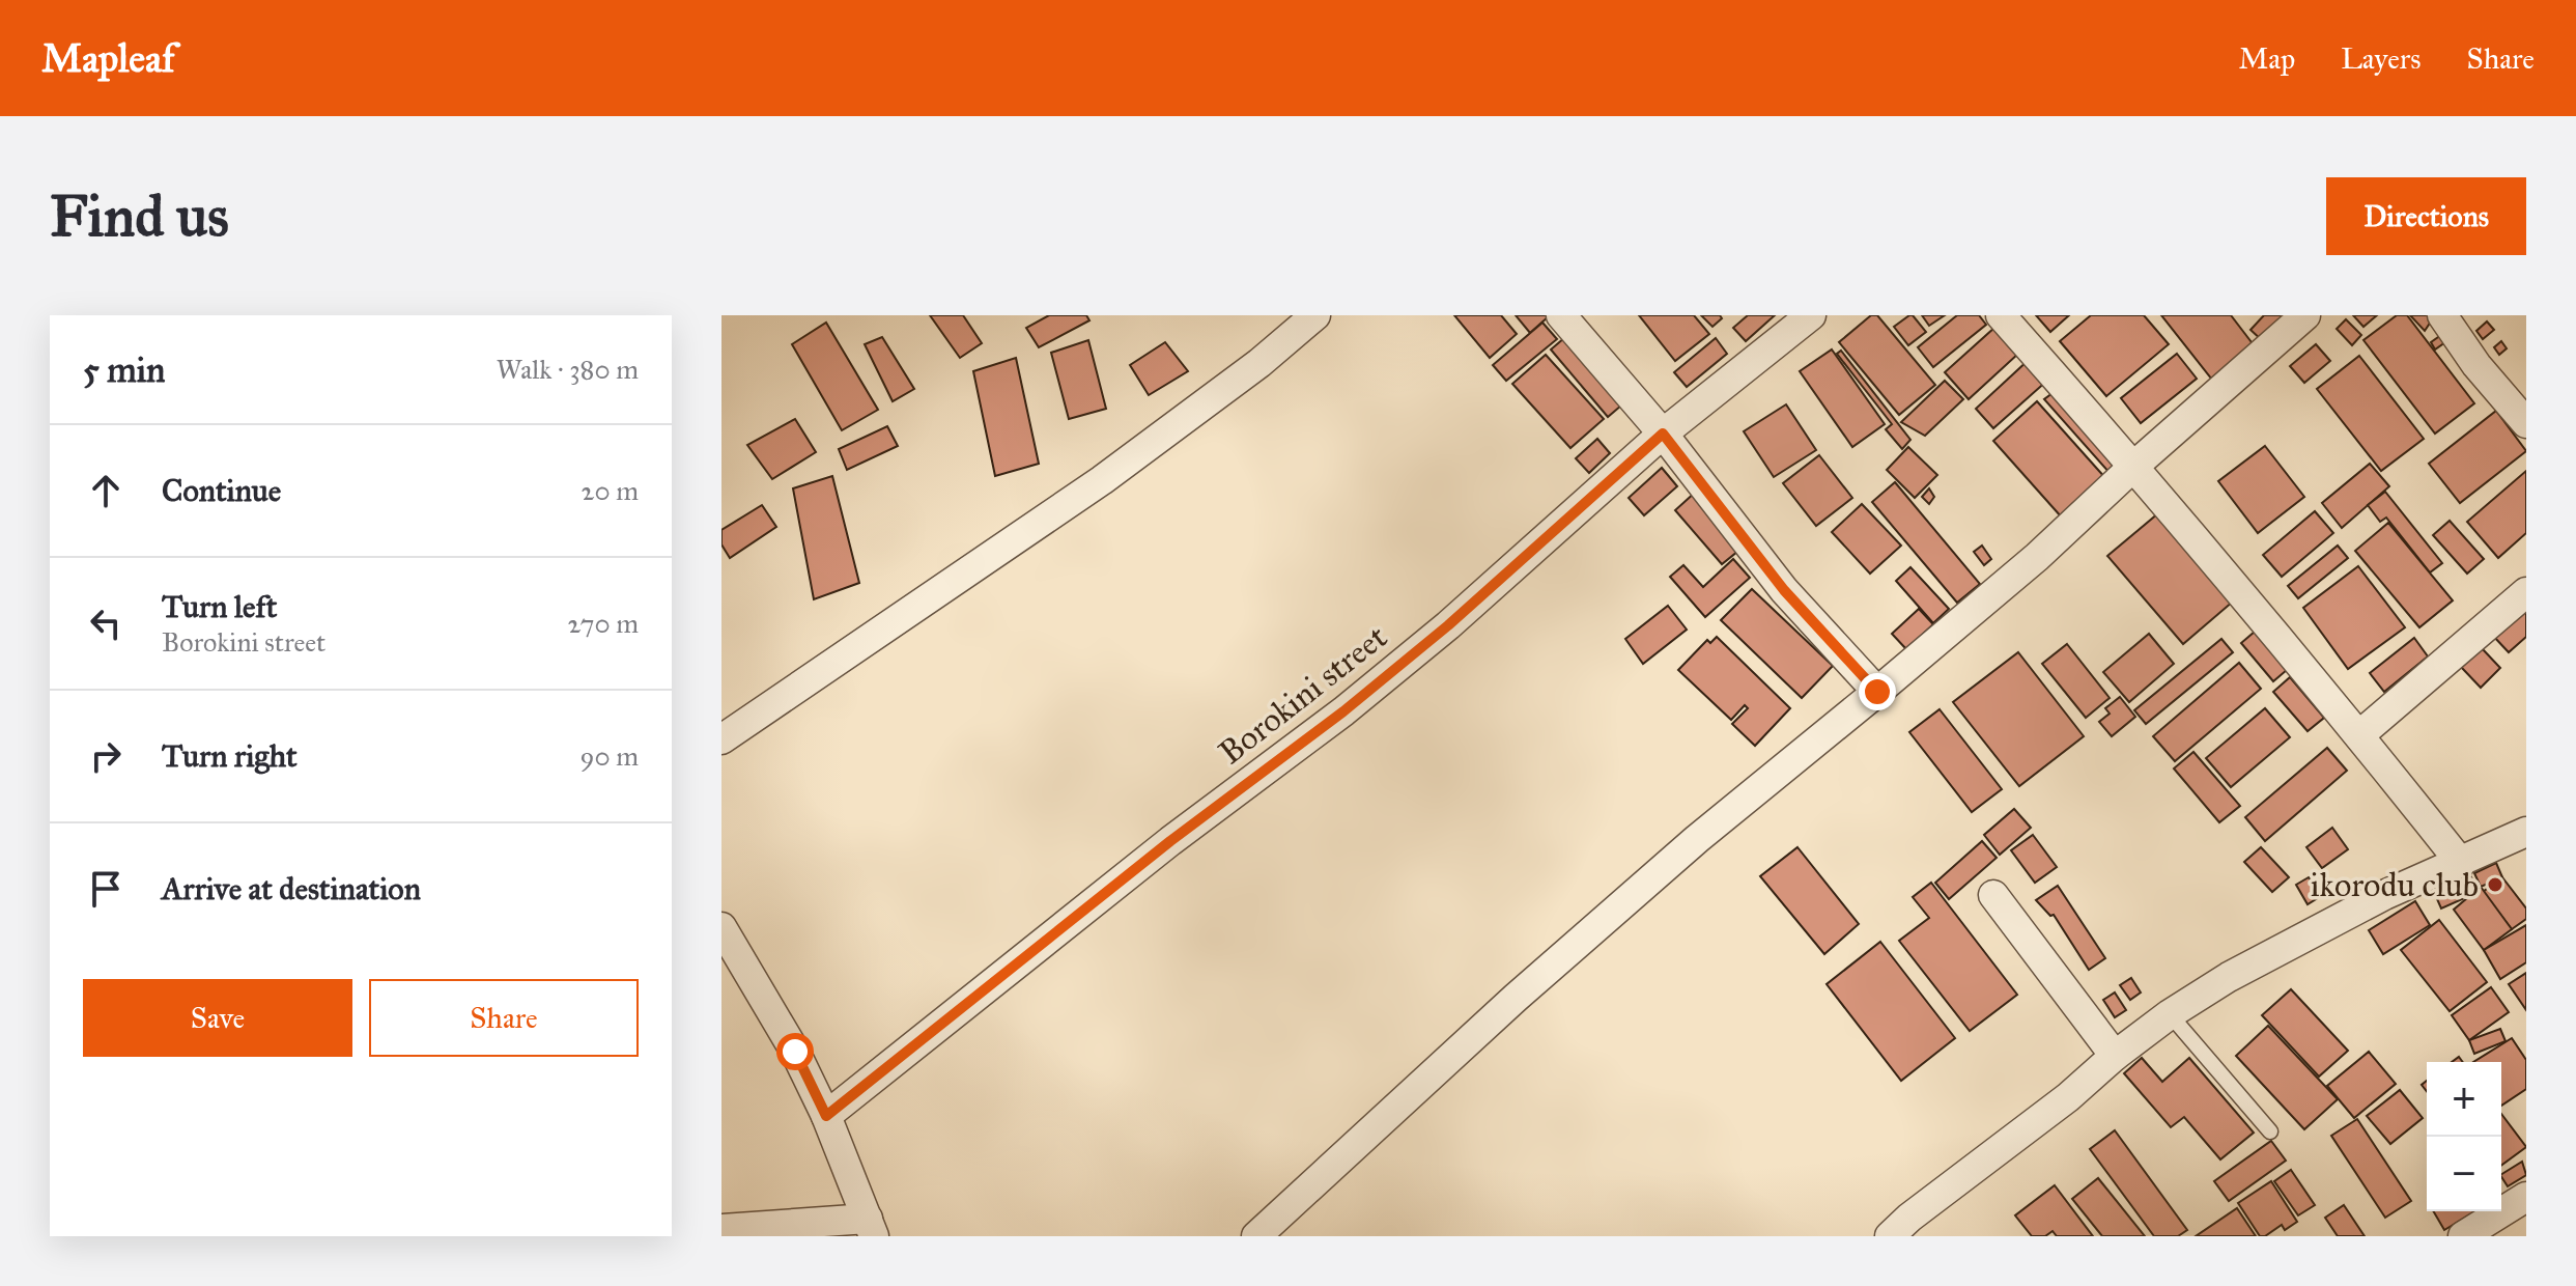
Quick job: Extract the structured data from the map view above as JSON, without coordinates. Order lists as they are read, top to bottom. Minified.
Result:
{"streets":{"street":["Borokini street"]},"places":["ikorodu club"],"page":{"header":"Mapleaf","nav":["Map","Layers","Share"],"buttons":["Directions",["Save","Share"]],"title":"Find us","heading":["5 min","Walk · 380 m"],"list":[["Continue","20 m"],["Turn left","Borokini street","270 m"],["Turn right","90 m"],"Arrive at destination"],"map_buttons":["+","−"]}}
